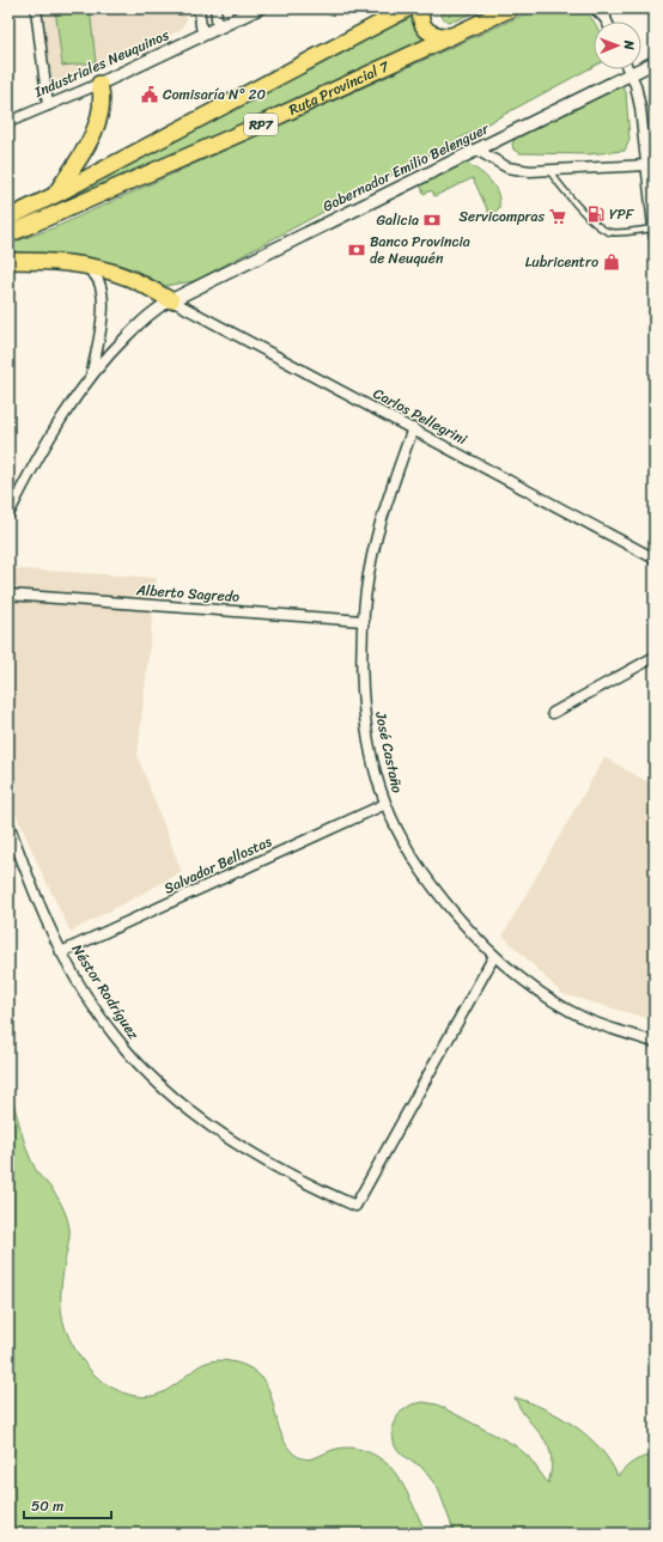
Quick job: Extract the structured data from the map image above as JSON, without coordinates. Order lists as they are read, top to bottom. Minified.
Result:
{"streets":{"highway":["Ruta Provincial 7","RP7"],"street":["Industriales Neuquinos","Gobernador Emilio Belenguer","Carlos Pellegrini","Alberto Sagredo","José Castaño","Salvador Bellostas","Néstor Rodríguez"]},"crossings":[["Gobernador Emilio Belenguer","Carlos Pellegrini"],["Carlos Pellegrini","José Castaño"],["Alberto Sagredo","José Castaño"],["José Castaño","Salvador Bellostas"],["José Castaño","Néstor Rodríguez"],["Salvador Bellostas","Néstor Rodríguez"]],"places":{"public building":["Comisaría N° 20"],"fuel station":["YPF"],"supermarket":["Servicompras"],"bank":["Galicia","Banco Provincia de Neuquén"],"shop":["Lubricentro"]},"scale_bar":"50 m","north":"right"}
